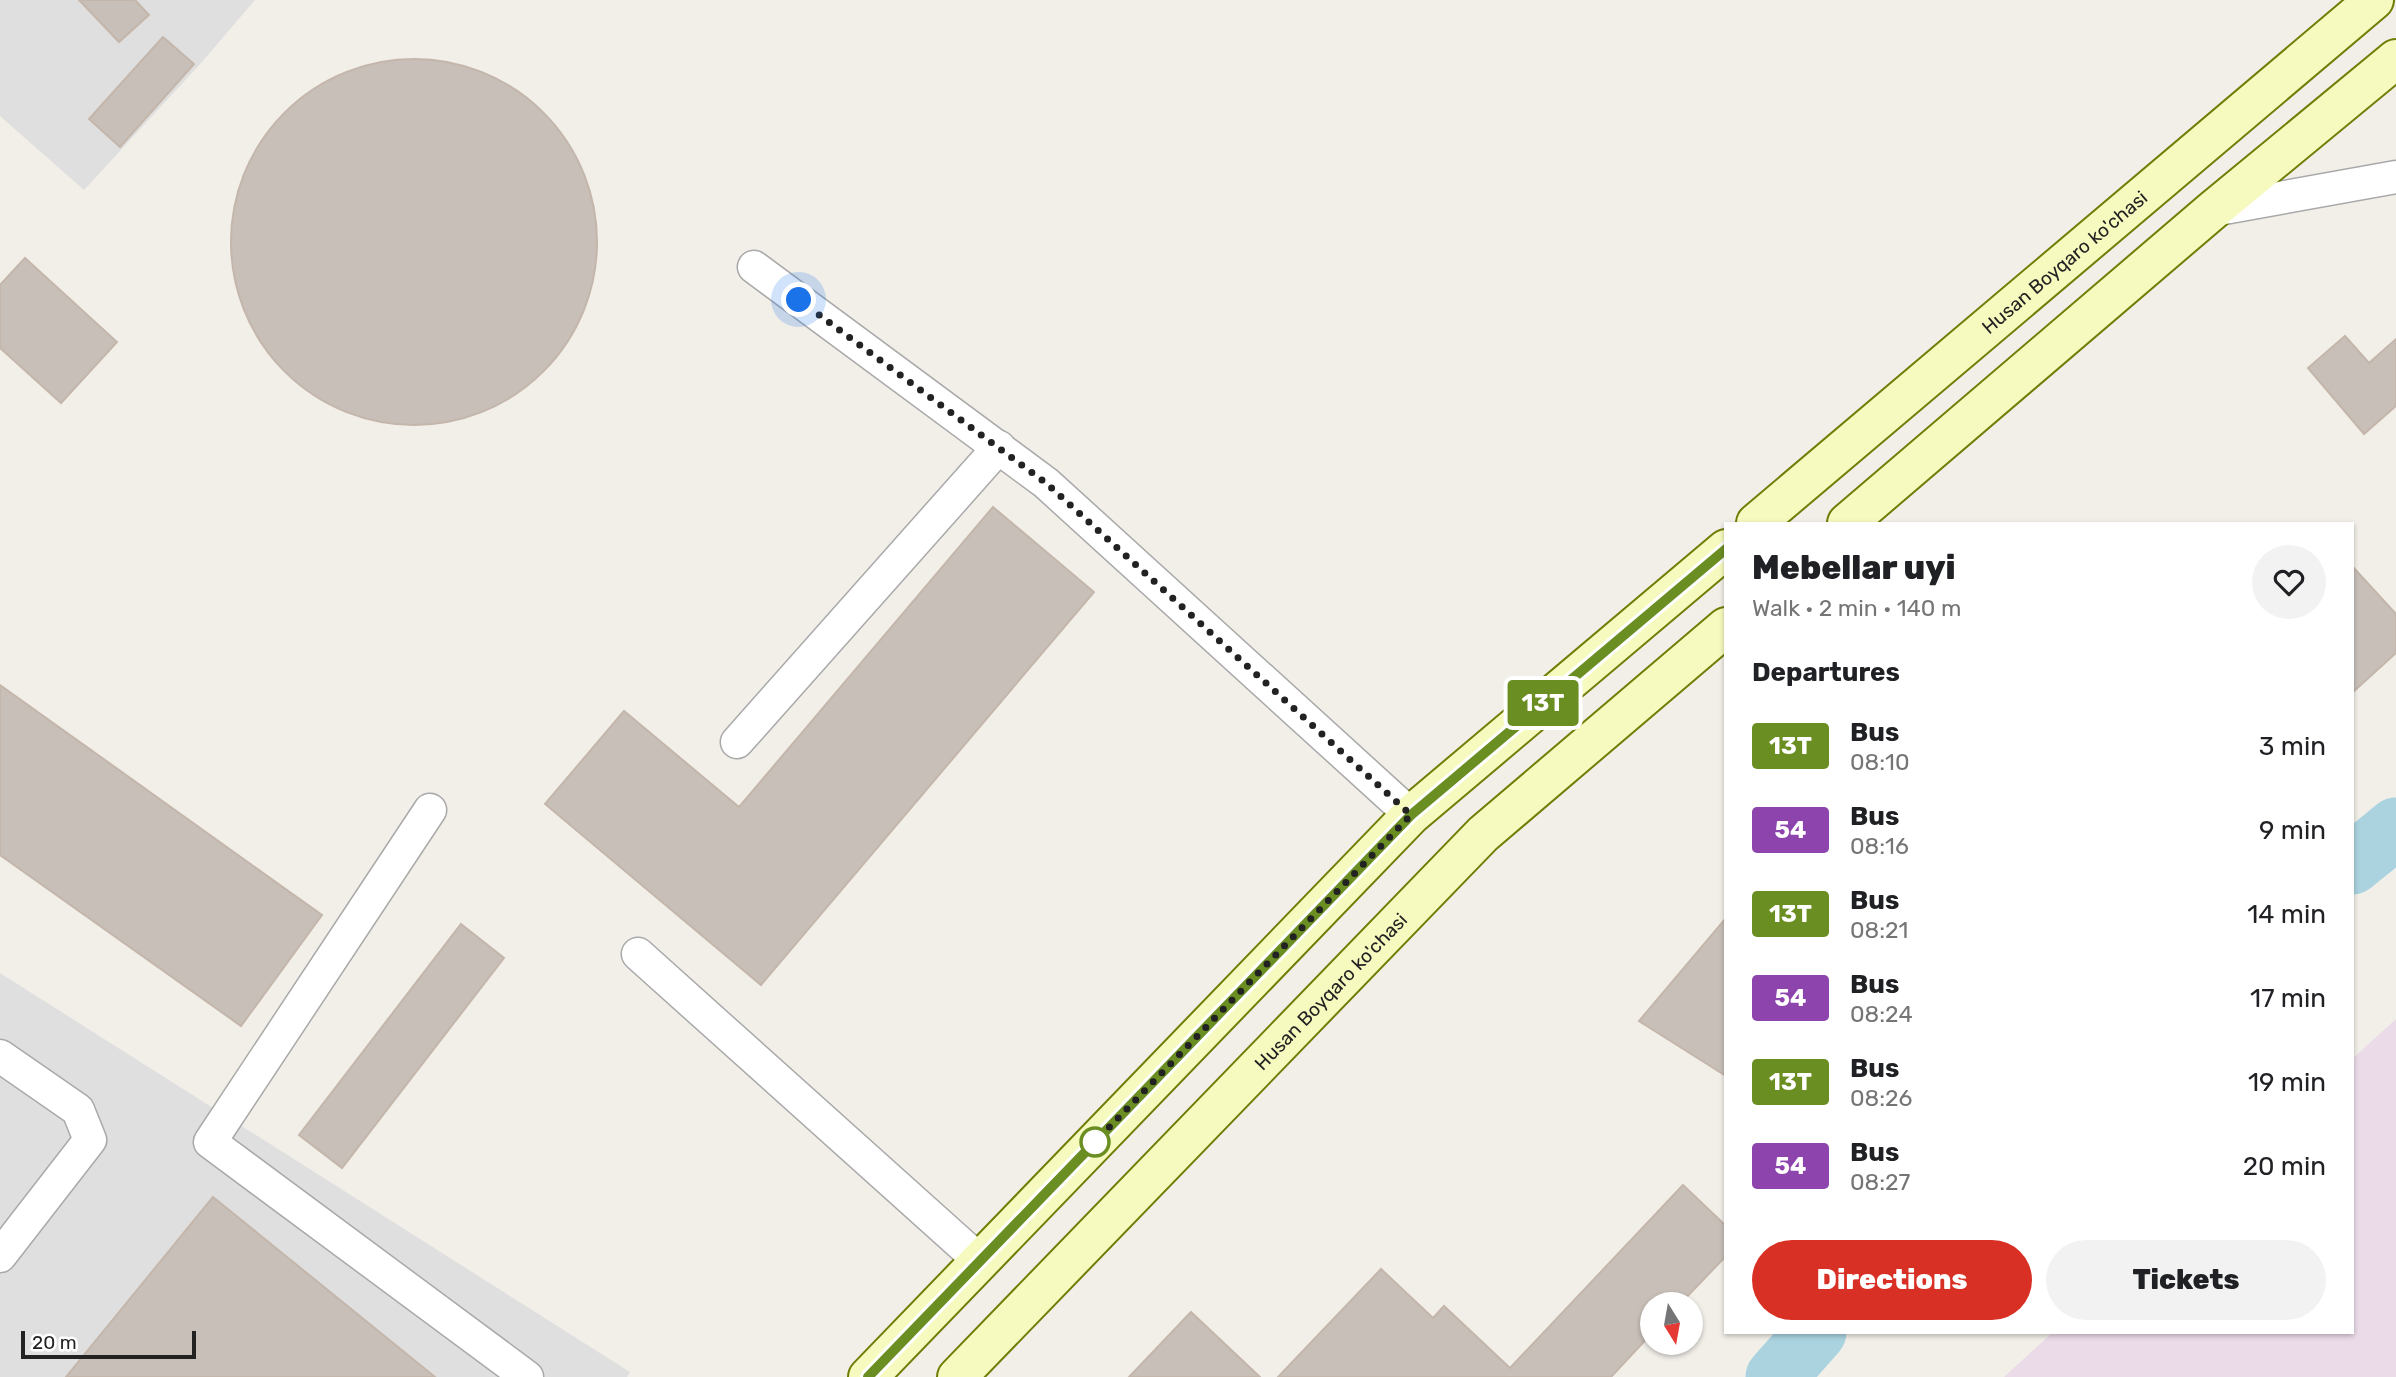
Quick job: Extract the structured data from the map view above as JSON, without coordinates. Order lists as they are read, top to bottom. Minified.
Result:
{"streets":{"main road":["Husan Boyqaro ko'chasi"]},"lines":["bus line 13Т"],"scale_bar":"20 m","north":"bottom","page":{"on_map":"13Т","heading":[["Mebellar uyi","Walk · 2 min · 140 m"],"Departures"],"list":[{"mark":"13Т","name":"Bus","note":"08:10","value":"3 min"},{"mark":"54","name":"Bus","note":"08:16","value":"9 min"},{"mark":"13Т","name":"Bus","note":"08:21","value":"14 min"},{"mark":"54","name":"Bus","note":"08:24","value":"17 min"},{"mark":"13Т","name":"Bus","note":"08:26","value":"19 min"},{"mark":"54","name":"Bus","note":"08:27","value":"20 min"}],"buttons":["Directions","Tickets"],"scale":"20 m"}}
